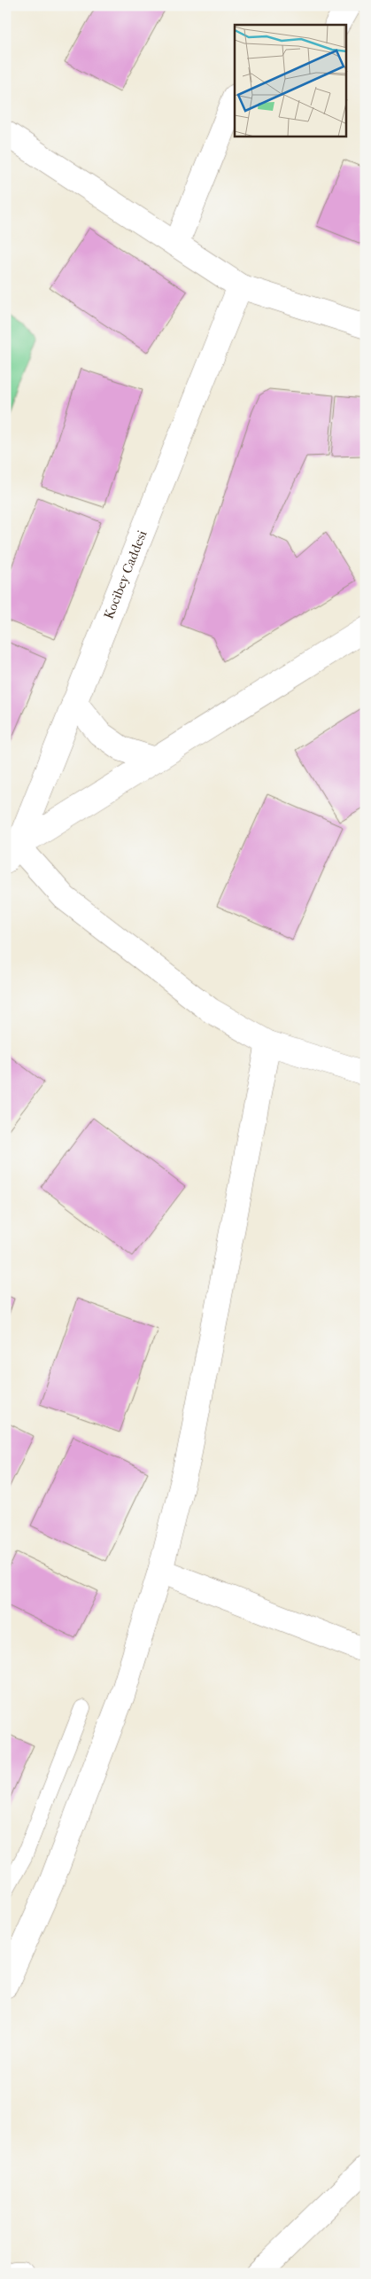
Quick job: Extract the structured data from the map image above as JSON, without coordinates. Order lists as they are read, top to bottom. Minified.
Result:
{"streets":{"street":["Kocibey Caddesi"]}}
